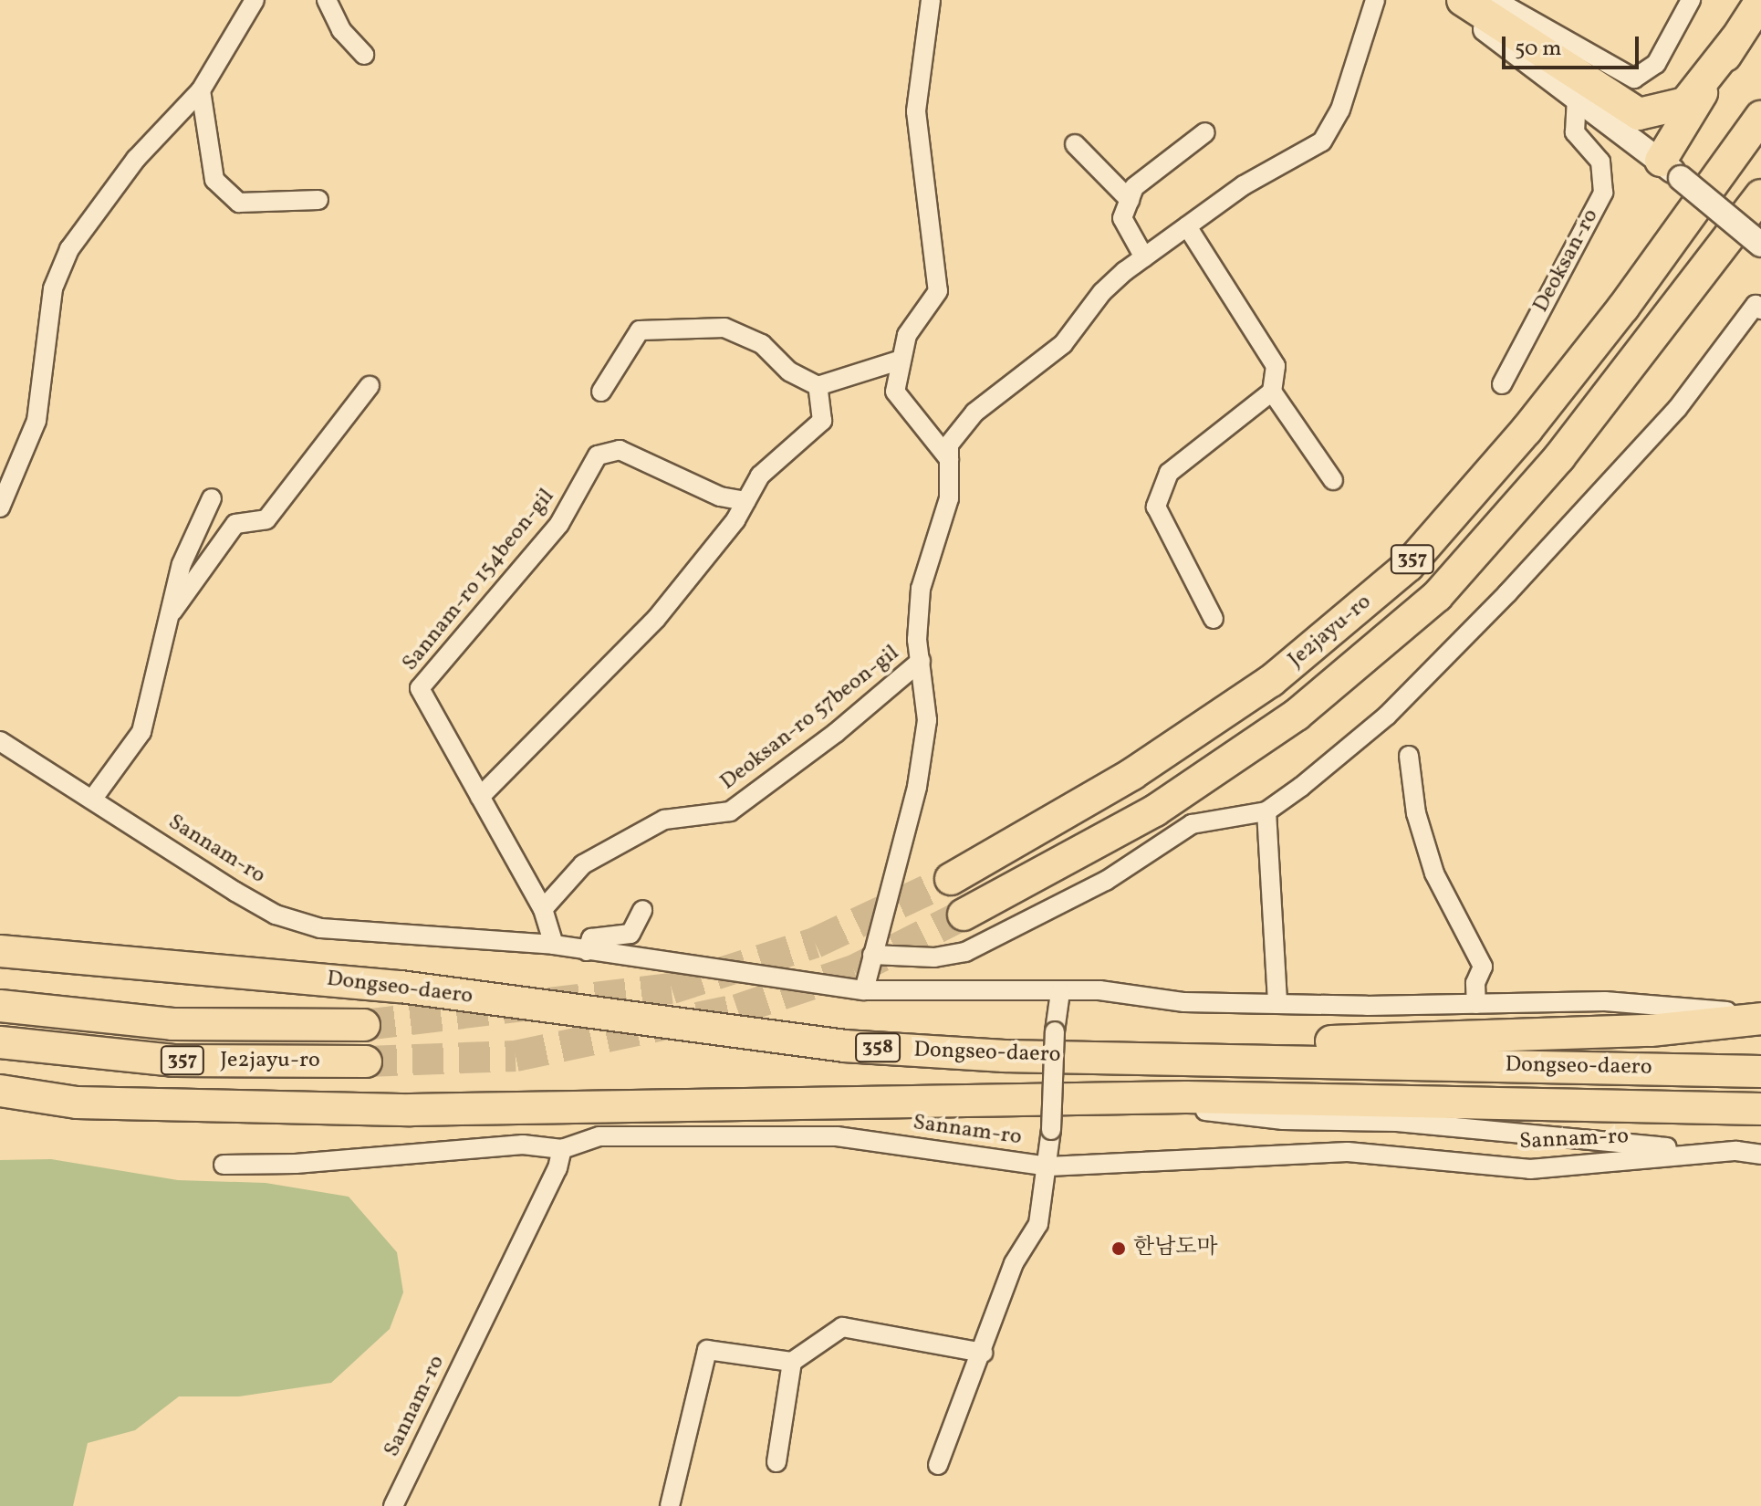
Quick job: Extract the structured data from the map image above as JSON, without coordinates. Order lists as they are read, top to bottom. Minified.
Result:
{"streets":{"highway":["357","Je2jayu-ro","Dongseo-daero","358"],"street":["Deoksan-ro","Sannam-ro 154beon-gil","Deoksan-ro 57beon-gil","Sannam-ro"]},"crossings":[["Sannam-ro 154beon-gil","Deoksan-ro 57beon-gil"],["Sannam-ro 154beon-gil","Sannam-ro"],["Deoksan-ro 57beon-gil","Sannam-ro"]],"places":["한남도마"],"scale_bar":"50 m"}
